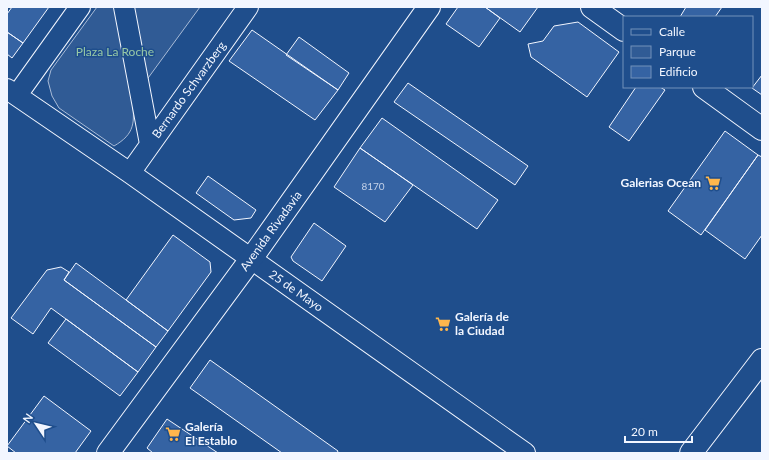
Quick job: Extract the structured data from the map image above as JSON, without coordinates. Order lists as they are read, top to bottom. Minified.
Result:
{"streets":{"main road":["Avenida Rivadavia"],"street":["Bernardo Schvarzberg","25 de Mayo"]},"crossings":[["Bernardo Schvarzberg","25 de Mayo"],["Avenida Rivadavia","25 de Mayo"]],"parks":["Plaza La Roche"],"places":{"supermarket":["Galerias Ocean","Galería de la Ciudad","Galería El Establo"]},"house_numbers":["8170"],"legend":["Calle","Parque","Edificio"],"scale_bar":"20 m","north":"top left"}
